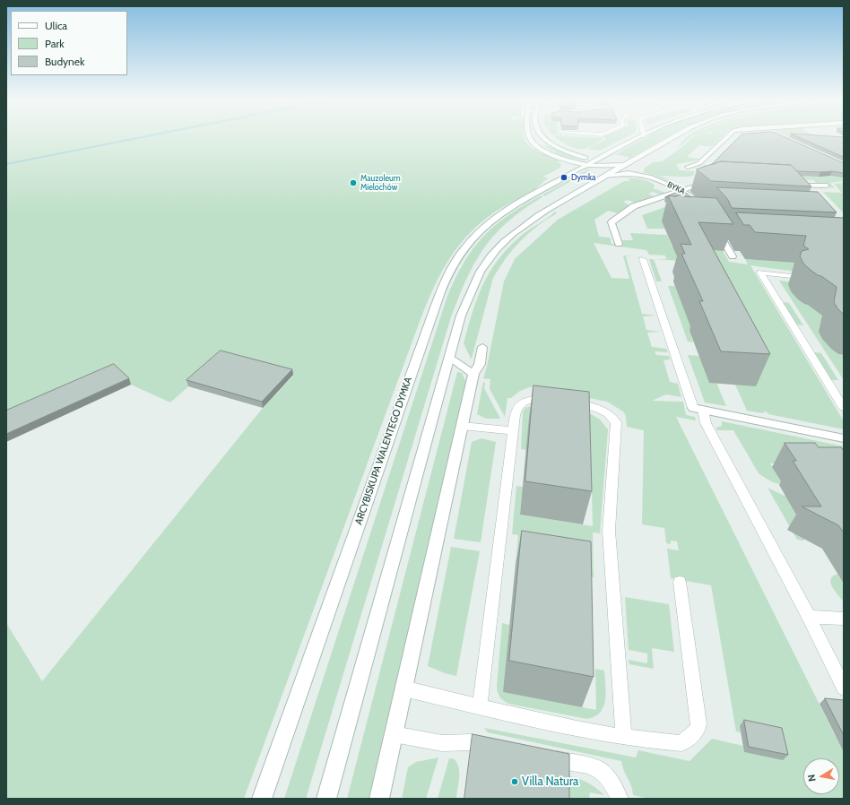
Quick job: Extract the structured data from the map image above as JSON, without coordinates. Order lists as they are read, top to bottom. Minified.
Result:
{"streets":{"street":["BYKA","ARCYBISKUPA WALENTEGO DYMKA"]},"places":["Dymka","Mauzoleum Mielochów","Villa Natura"],"legend":["Ulica","Park","Budynek"],"north":"left"}
